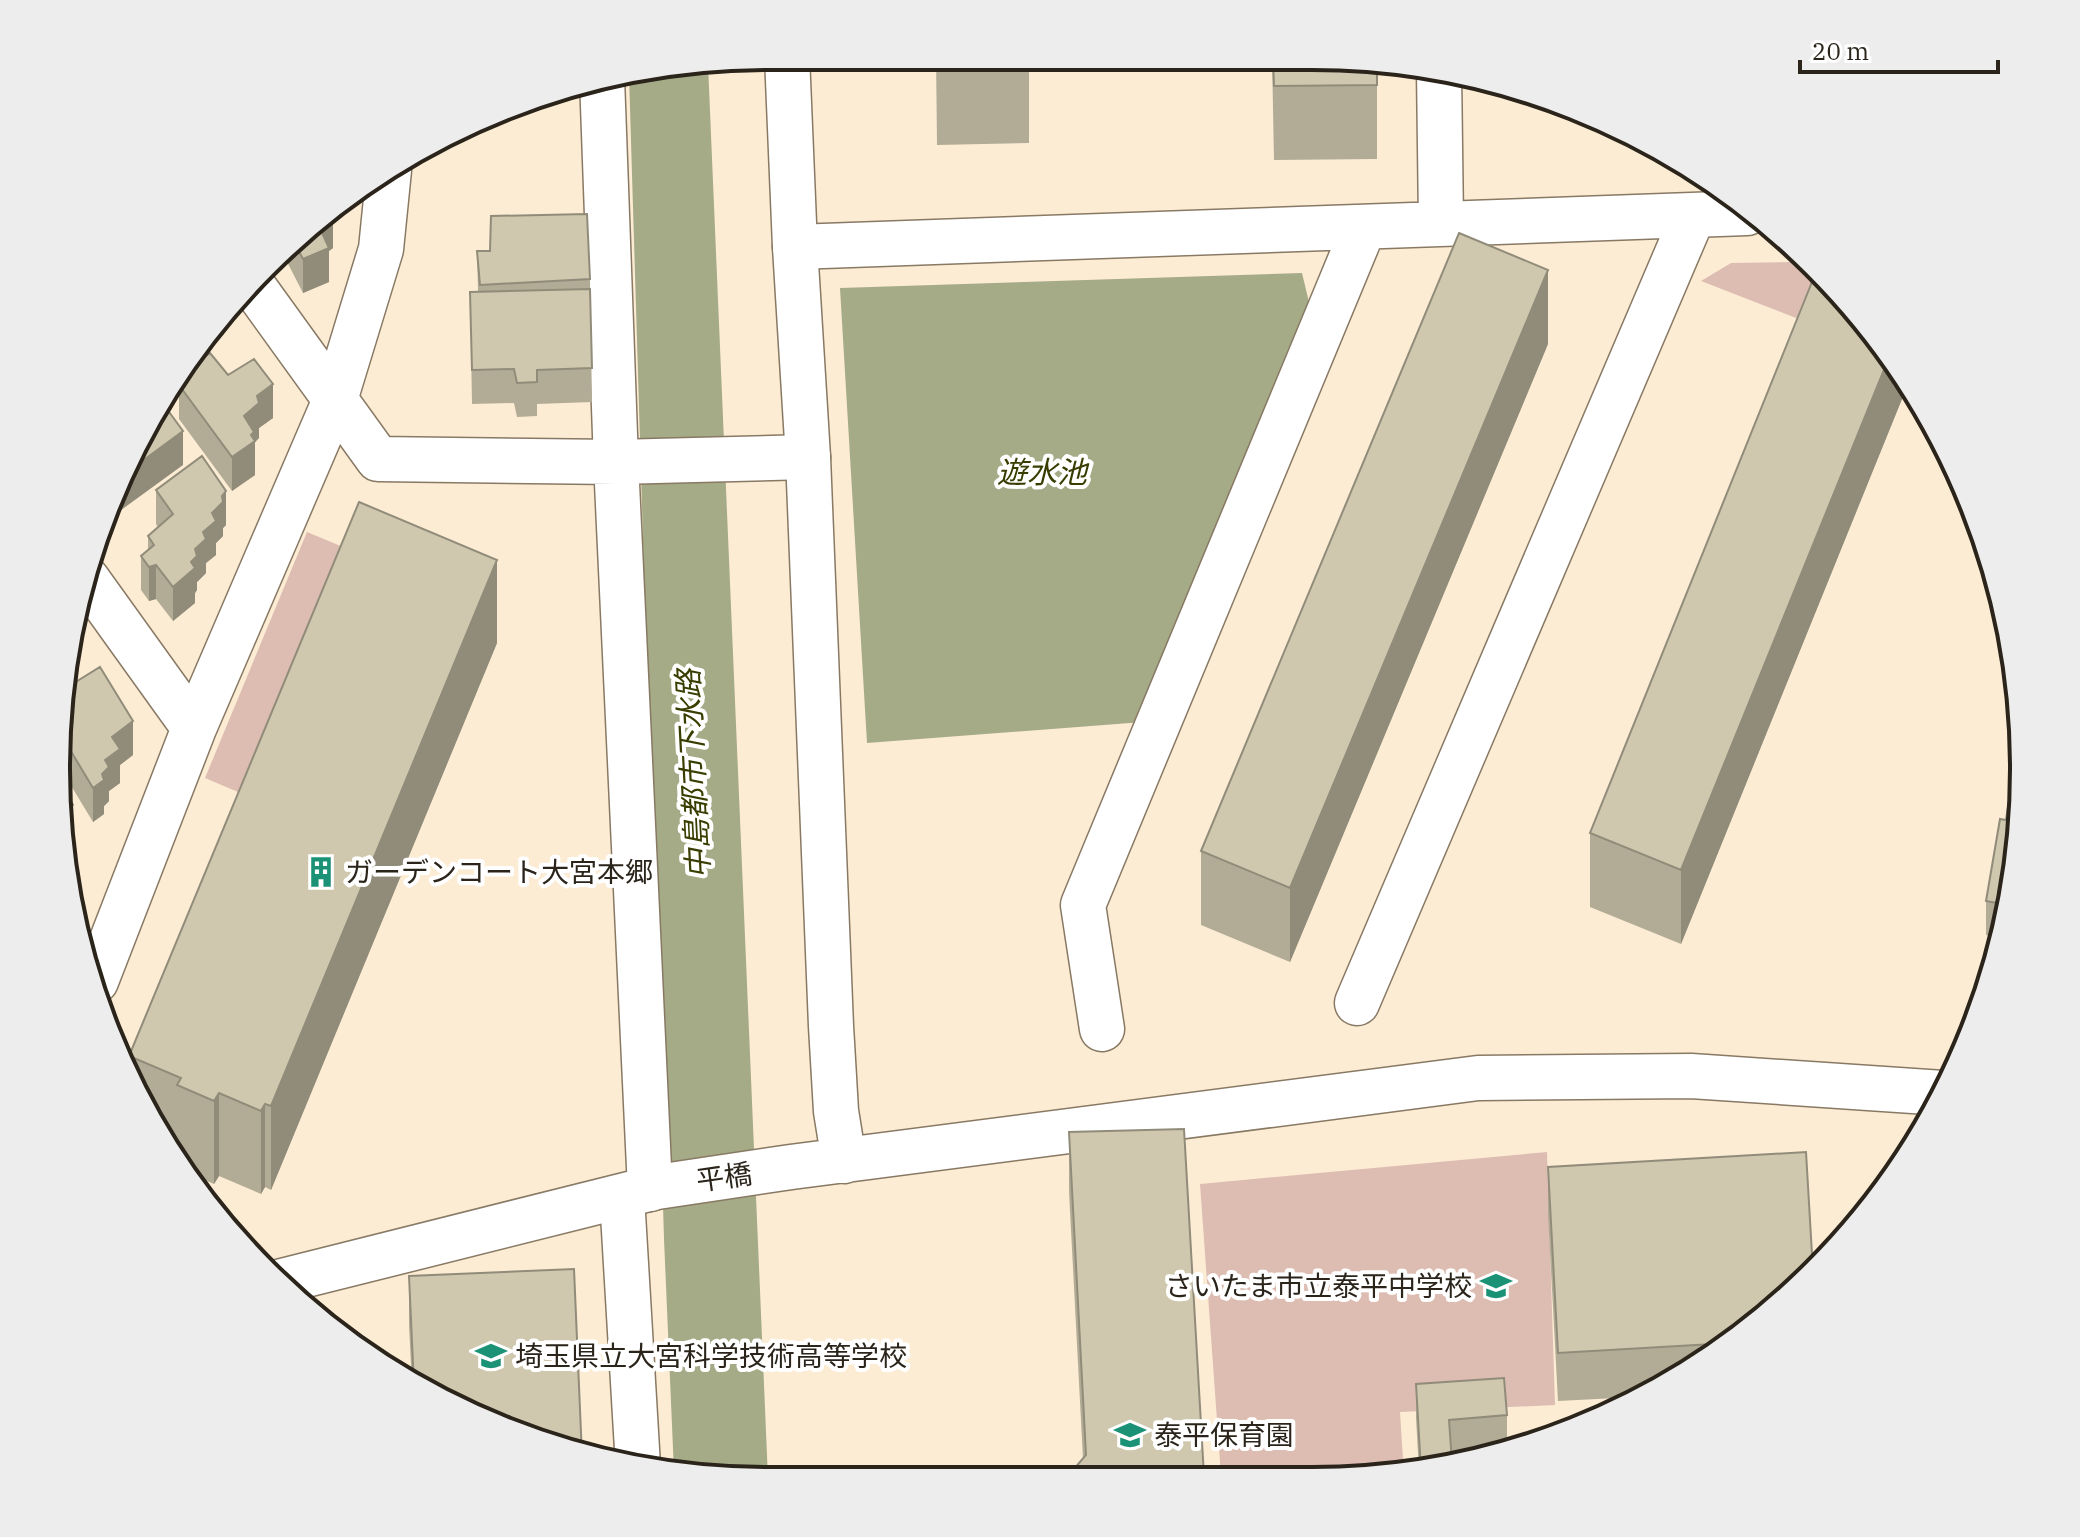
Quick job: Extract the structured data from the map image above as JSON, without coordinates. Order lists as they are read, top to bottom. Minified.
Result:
{"streets":{"street":["平橋"]},"water":["遊水池","中島都市下水路"],"places":{"building":["ガーデンコート大宮本郷"],"school or university":["さいたま市立泰平中学校","埼玉県立大宮科学技術高等学校","泰平保育園"]},"scale_bar":"20 m"}
